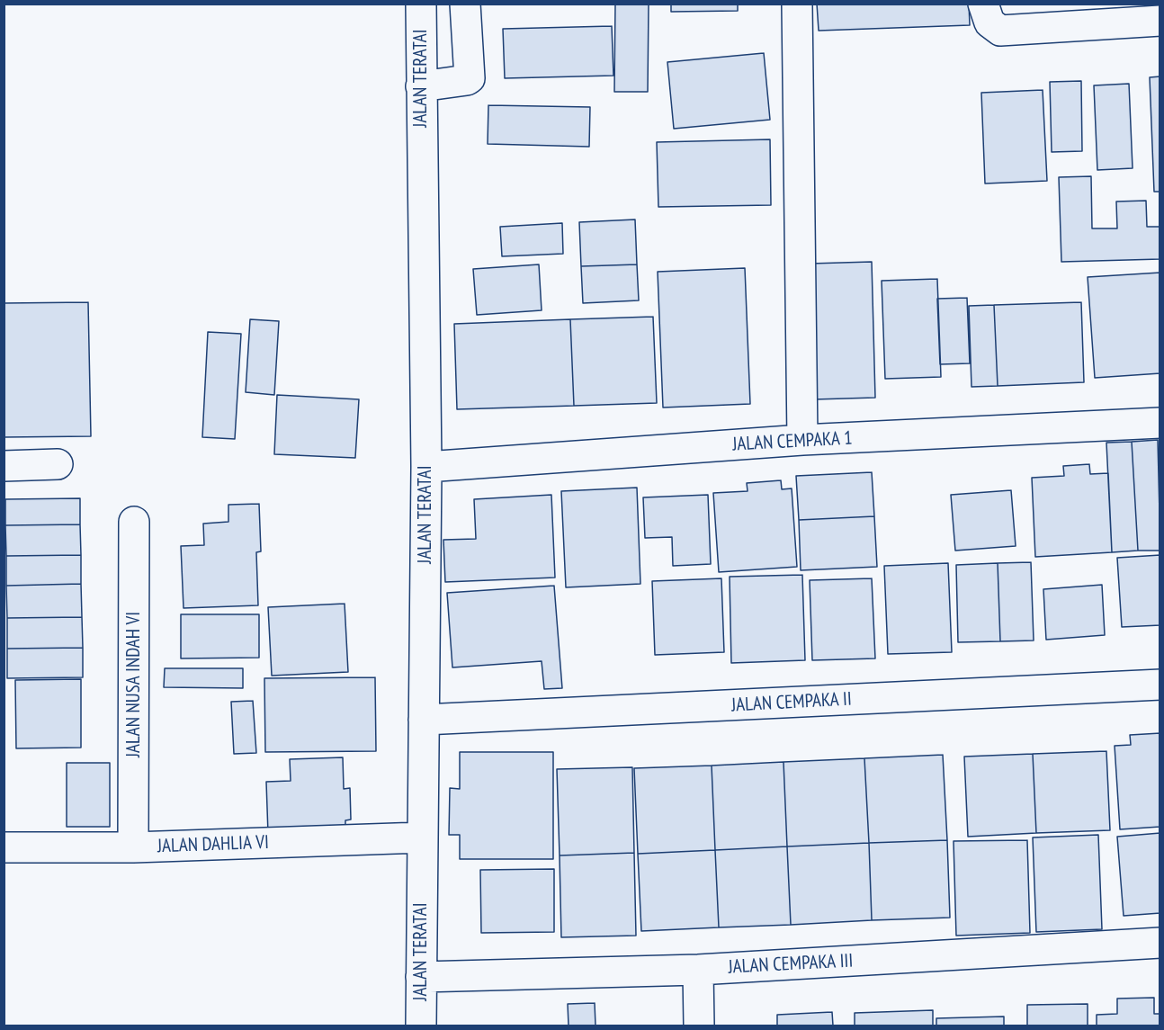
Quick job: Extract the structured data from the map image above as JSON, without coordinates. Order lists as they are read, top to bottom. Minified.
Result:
{"streets":{"street":["JALAN TERATAI","JALAN CEMPAKA 1","JALAN NUSA INDAH VI","JALAN CEMPAKA II","JALAN DAHLIA VI","JALAN CEMPAKA III"]},"crossings":[["JALAN TERATAI","JALAN CEMPAKA 1"],["JALAN TERATAI","JALAN CEMPAKA II"],["JALAN TERATAI","JALAN DAHLIA VI"],["JALAN TERATAI","JALAN CEMPAKA III"],["JALAN NUSA INDAH VI","JALAN DAHLIA VI"]]}
